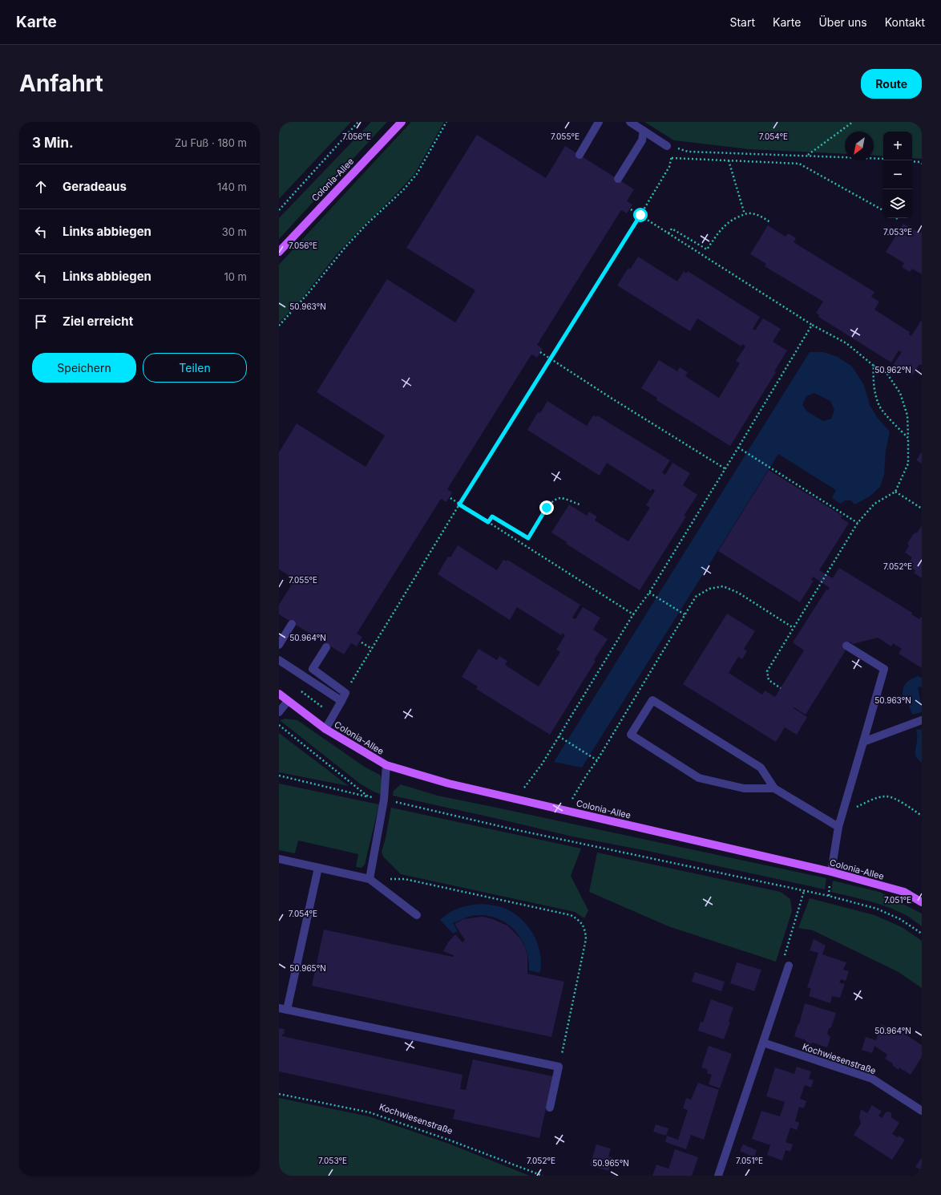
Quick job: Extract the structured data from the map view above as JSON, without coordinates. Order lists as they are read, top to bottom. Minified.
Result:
{"streets":{"main road":["Colonia-Allee"],"street":["Kochwiesenstraße"]},"north":"bottom left","page":{"header":"Karte","nav":["Start","Karte","Über uns","Kontakt"],"buttons":["Route",["Speichern","Teilen"]],"title":"Anfahrt","heading":["3 Min.","Zu Fuß · 180 m"],"map_buttons":["+","−"],"list":[["Geradeaus","140 m"],["Links abbiegen","30 m"],["Links abbiegen","10 m"],"Ziel erreicht"]},"coordinates":["7.056°E","7.055°E","7.054°E","7.053°E","50.963°N","50.962°N","7.052°E","50.964°N","7.051°E","50.965°N"]}
